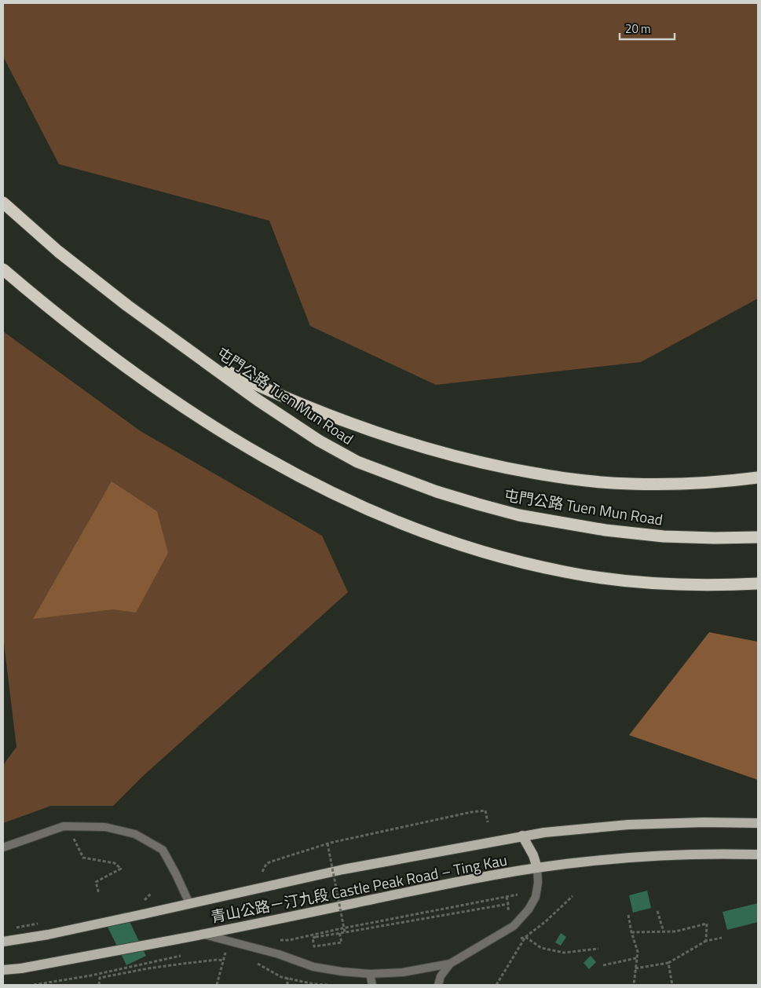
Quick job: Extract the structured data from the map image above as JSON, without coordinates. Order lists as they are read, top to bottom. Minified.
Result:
{"streets":{"highway":["屯門公路 Tuen Mun Road"],"main road":["青山公路－汀九段 Castle Peak Road – Ting Kau"]},"scale_bar":"20 m"}
